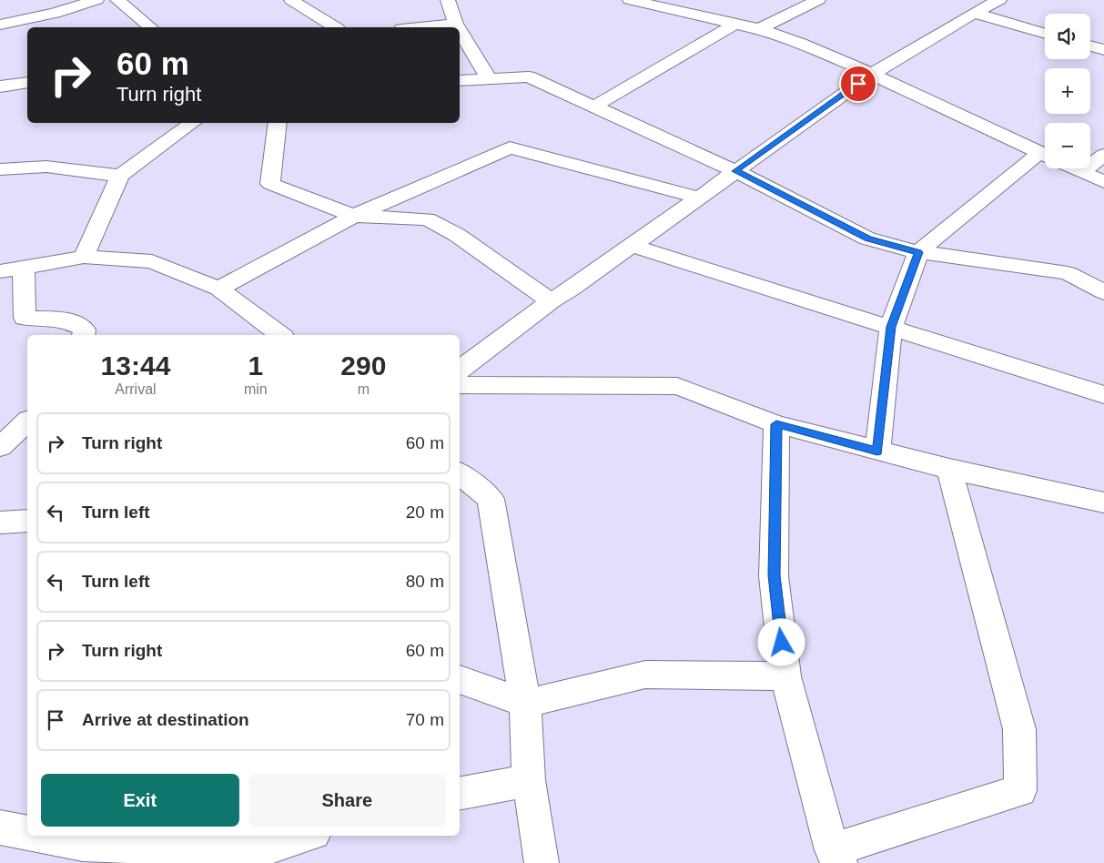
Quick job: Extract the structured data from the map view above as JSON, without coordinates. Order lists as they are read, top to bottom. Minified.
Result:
{"page":{"map_buttons":["+","−"],"turn":["60 m","Turn right"],"eta":["13:44","Arrival","1","min","290","m"],"list":[{"name":"Turn right","value":"60 m"},{"name":"Turn left","value":"20 m"},{"name":"Turn left","value":"80 m"},{"name":"Turn right","value":"60 m"},{"name":"Arrive at destination","value":"70 m"}],"buttons":["Exit","Share"]}}
